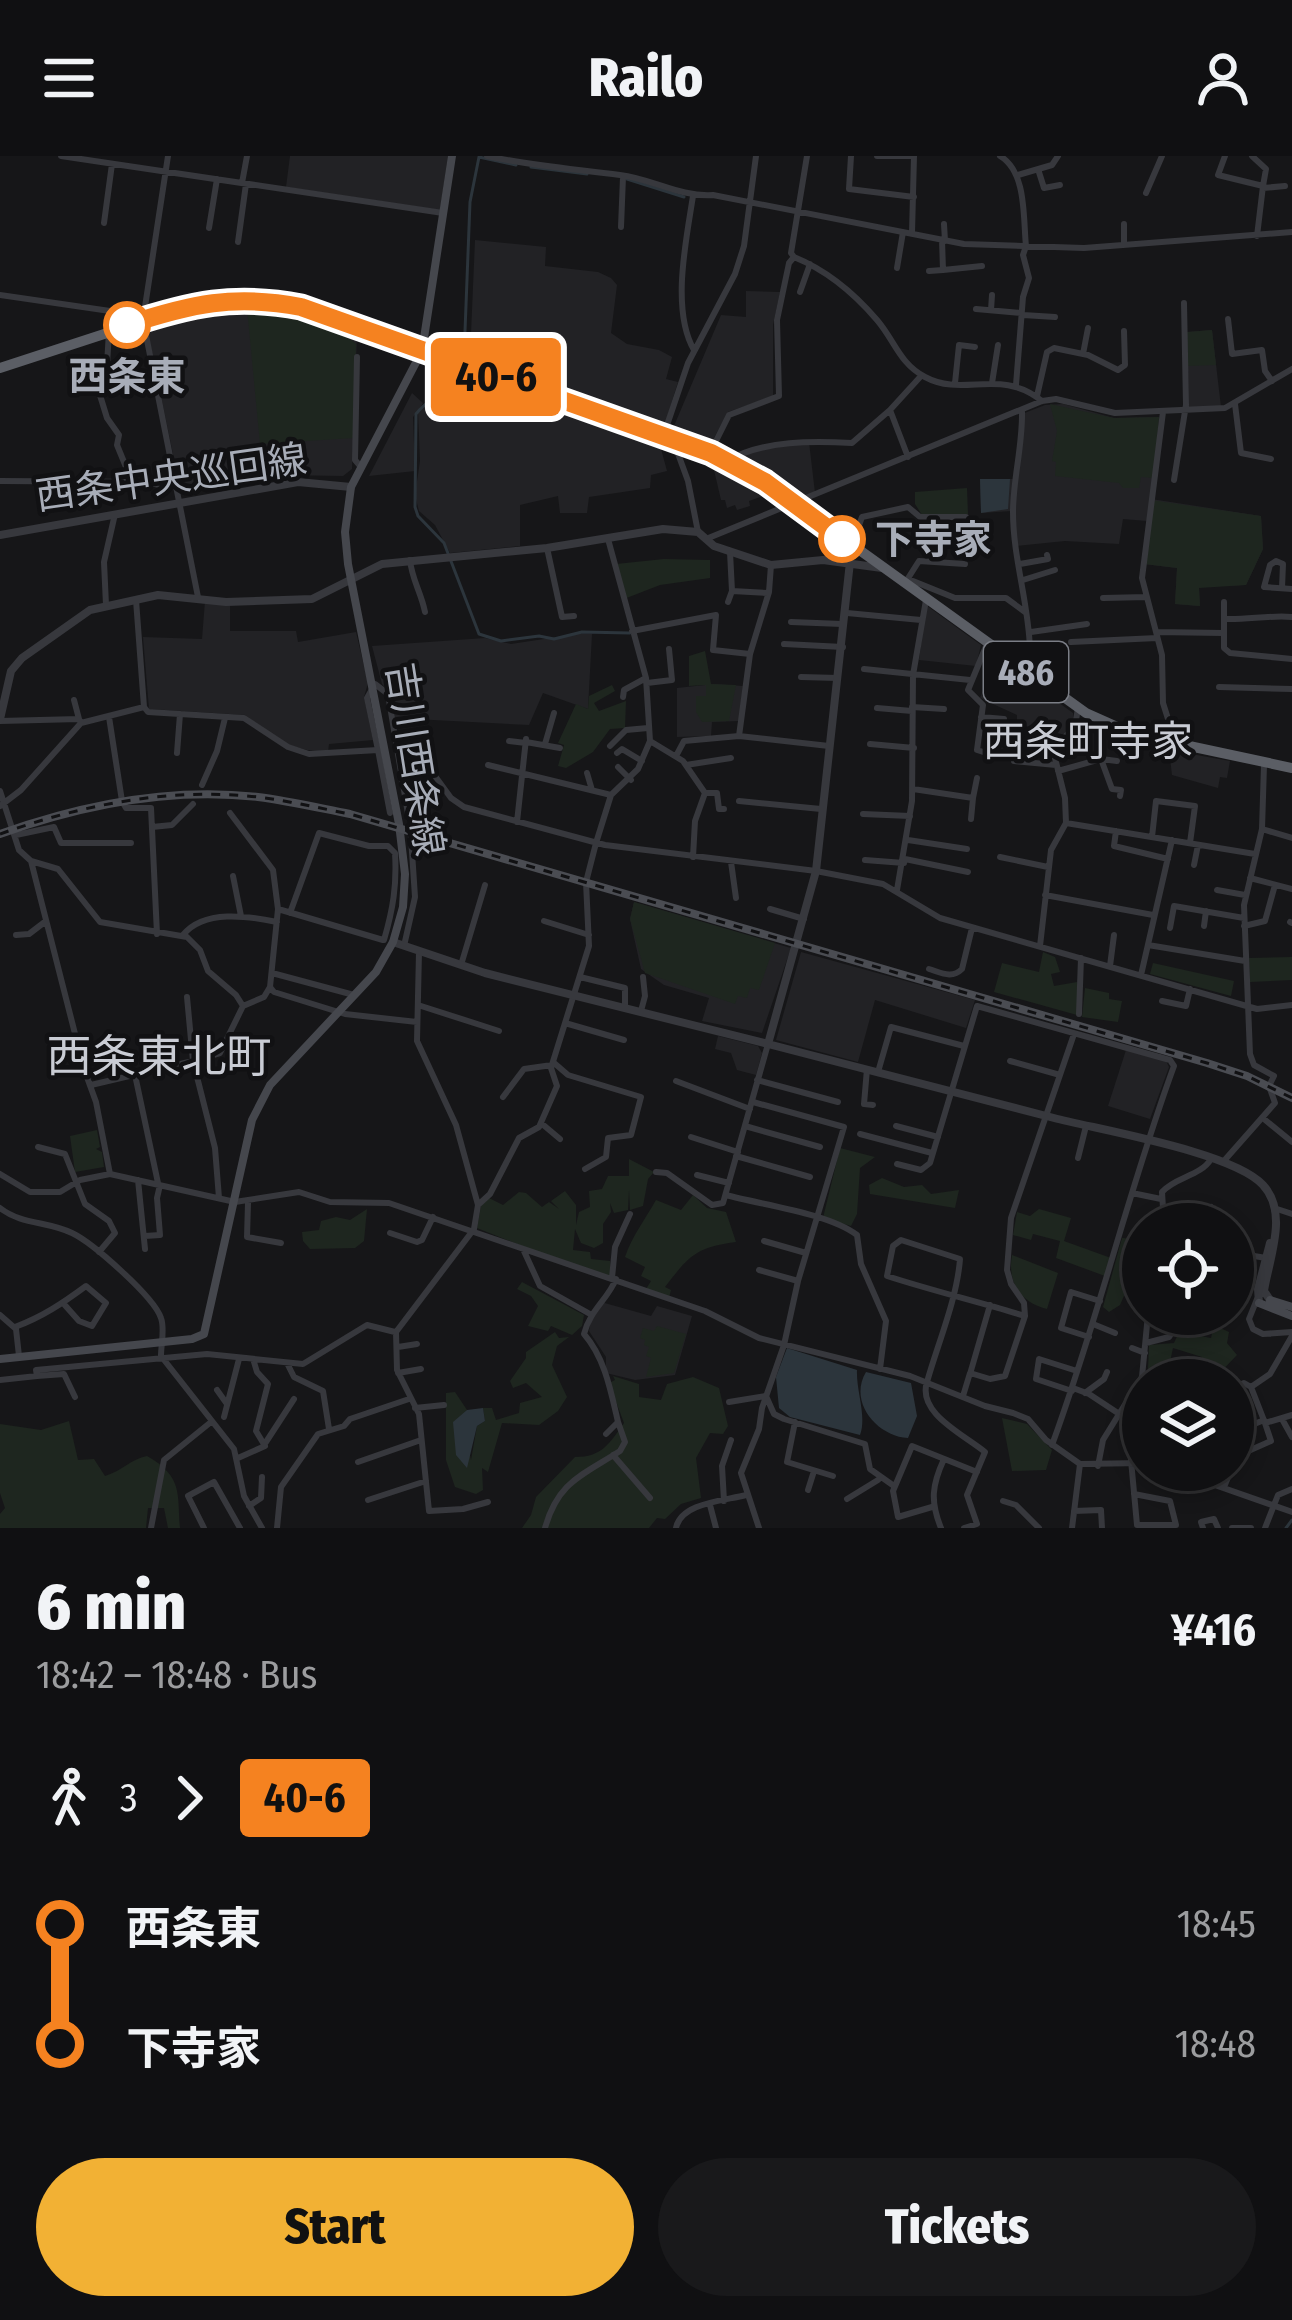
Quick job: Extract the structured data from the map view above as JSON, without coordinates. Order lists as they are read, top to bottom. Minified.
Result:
{"streets":{"highway":["486"],"main road":["吉川西条線"],"street":["西条中央巡回線"]},"crossings":[["西条中央巡回線","吉川西条線"],["486","吉川西条線"]],"districts":["西条町寺家","西条東北町"],"places":["西条東","下寺家"],"lines":["bus line 40-6"],"page":{"header":"Railo","on_map":"40-6","heading":["6 min","18:42 – 18:48 · Bus","¥416"],"legs":["3","40-6"],"list":[{"name":"西条東","value":"18:45"},{"name":"下寺家","value":"18:48"}],"buttons":["Start","Tickets"]}}
